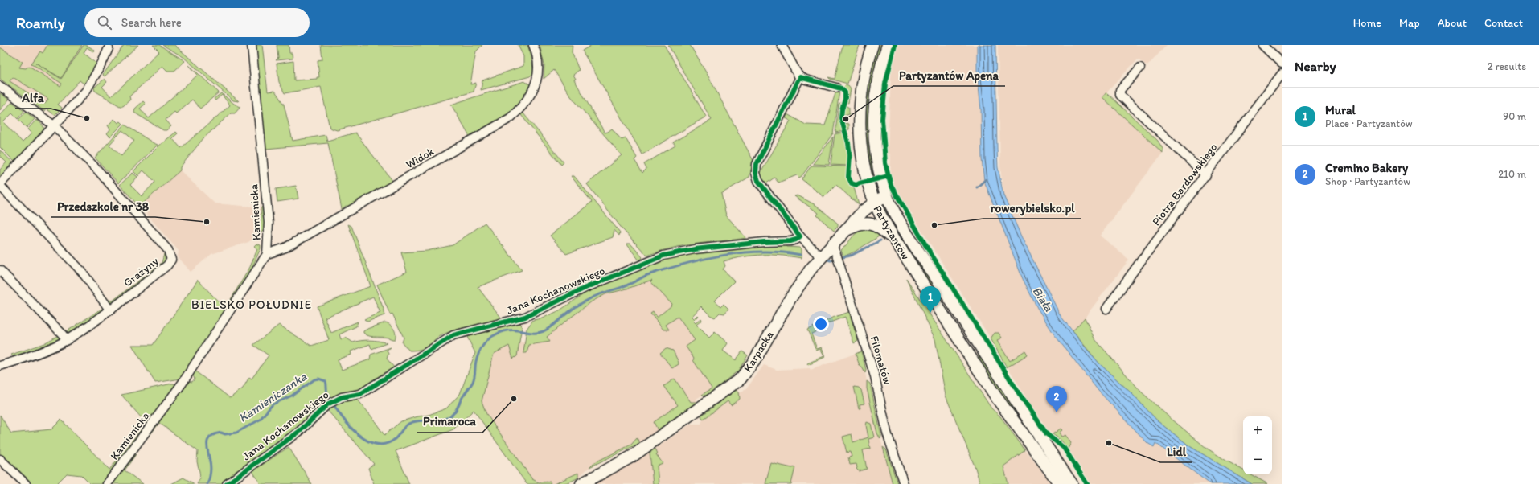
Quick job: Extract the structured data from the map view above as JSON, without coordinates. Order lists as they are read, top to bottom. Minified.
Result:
{"streets":{"main road":["Partyzantów","Karpacka"],"street":["Widok","Piotra Bardowskiego","Kamienicka","Grażyny","Jana Kochanowskiego","Filomatów"]},"crossings":[["Widok","Kamienicka"],["Partyzantów","Karpacka"],["Karpacka","Filomatów"]],"districts":["BIELSKO POŁUDNIE"],"water":["Biała","Kamieniczanka"],"places":["Alfa","Partyzantów Apena","Przedszkole nr 38","rowerybielsko.pl","Primaroca","Lidl"],"page":{"header":"Roamly","search":"Search here","nav":["Home","Map","About","Contact"],"heading":["Nearby","2 results"],"list":[{"mark":"1","name":"Mural","note":"Place · Partyzantów","value":"90 m"},{"mark":"2","name":"Cremino Bakery","note":"Shop · Partyzantów","value":"210 m"}],"pins":["1","2"],"map_buttons":["+","−"]}}
